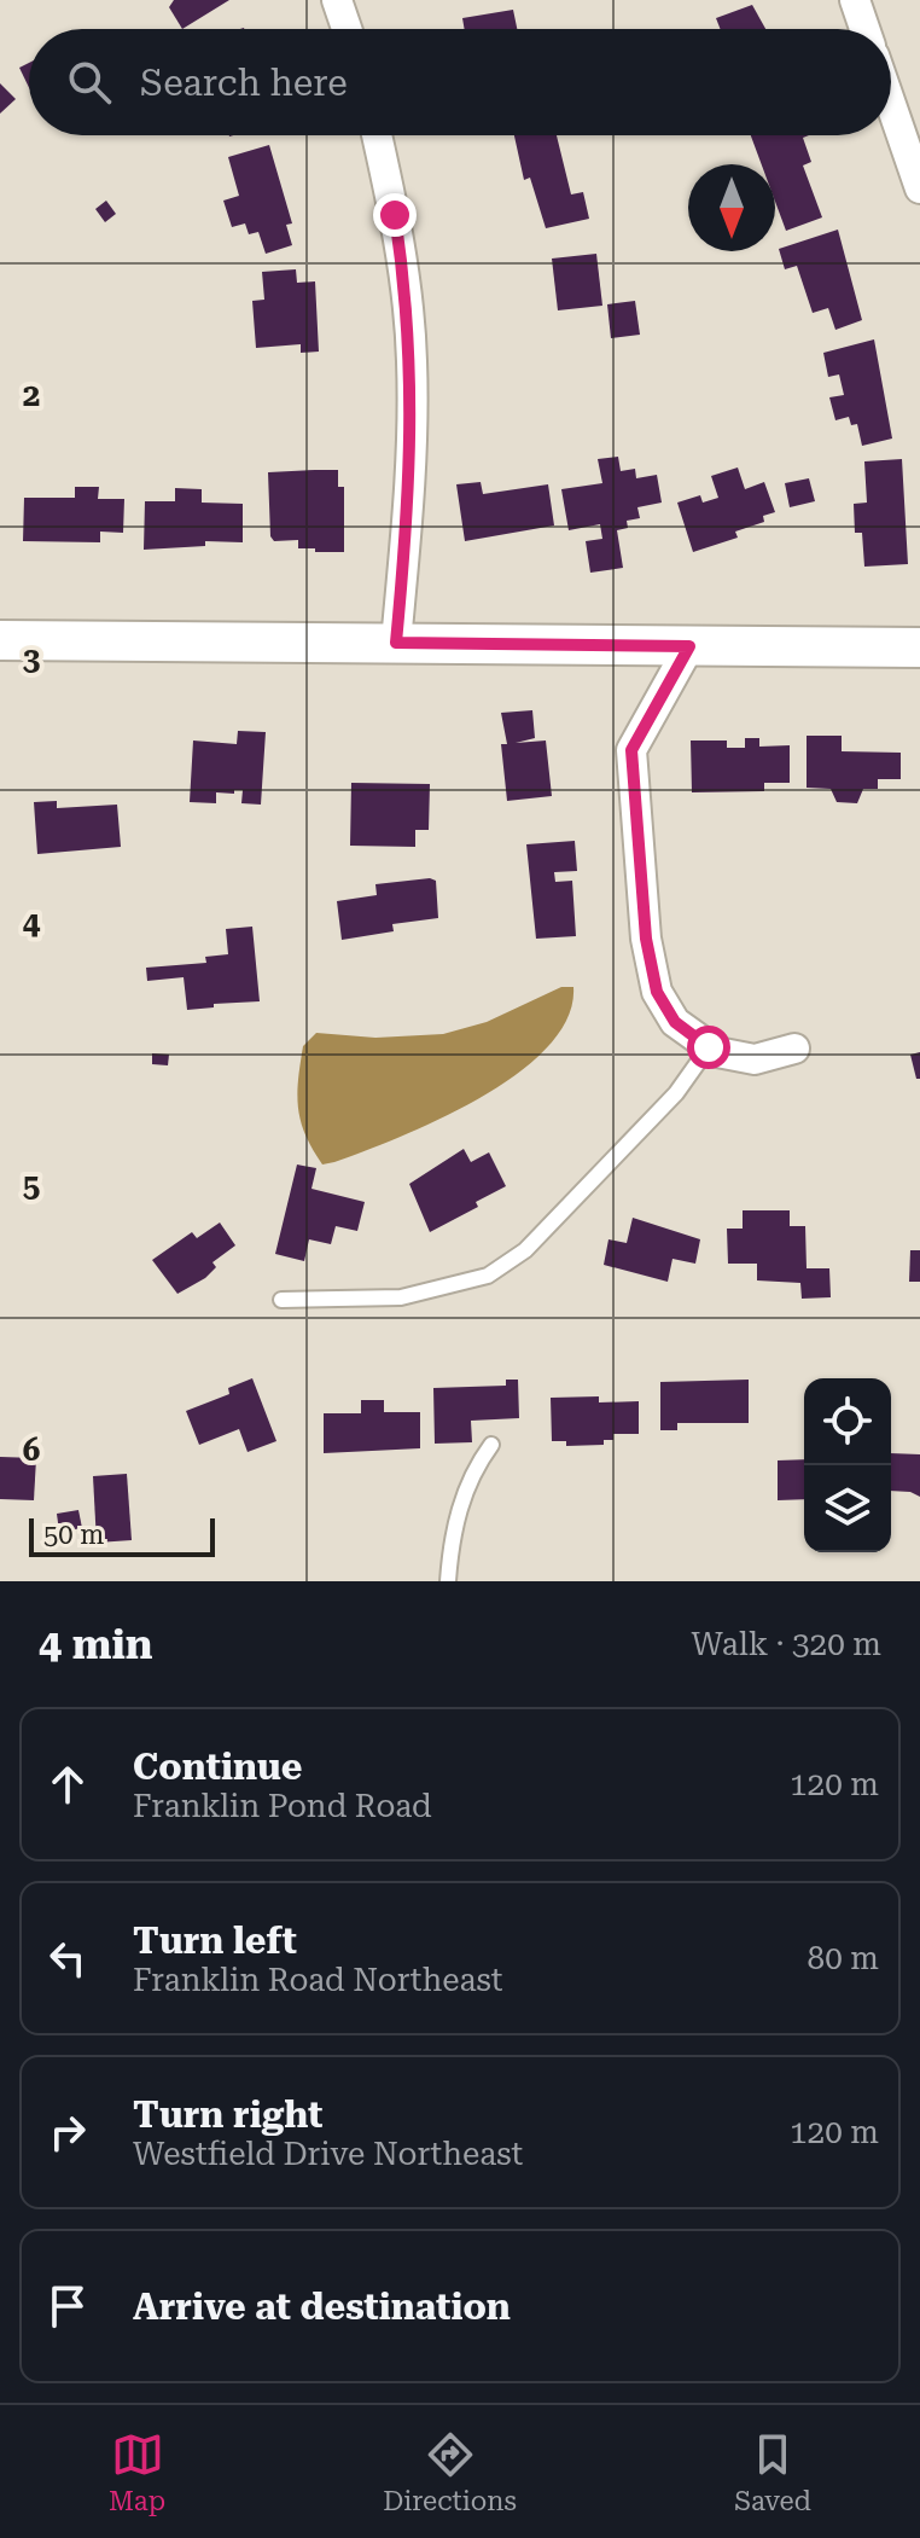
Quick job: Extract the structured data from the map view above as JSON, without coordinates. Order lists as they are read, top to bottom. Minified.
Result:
{"scale_bar":"50 m","north":"bottom","page":{"search":"Search here","scale":"50 m","heading":["4 min","Walk · 320 m"],"list":[["Continue","Franklin Pond Road","120 m"],["Turn left","Franklin Road Northeast","80 m"],["Turn right","Westfield Drive Northeast","120 m"],"Arrive at destination"],"nav":["Map","Directions","Saved"]},"grid":{"rows":["2","3","4","5","6"]}}
